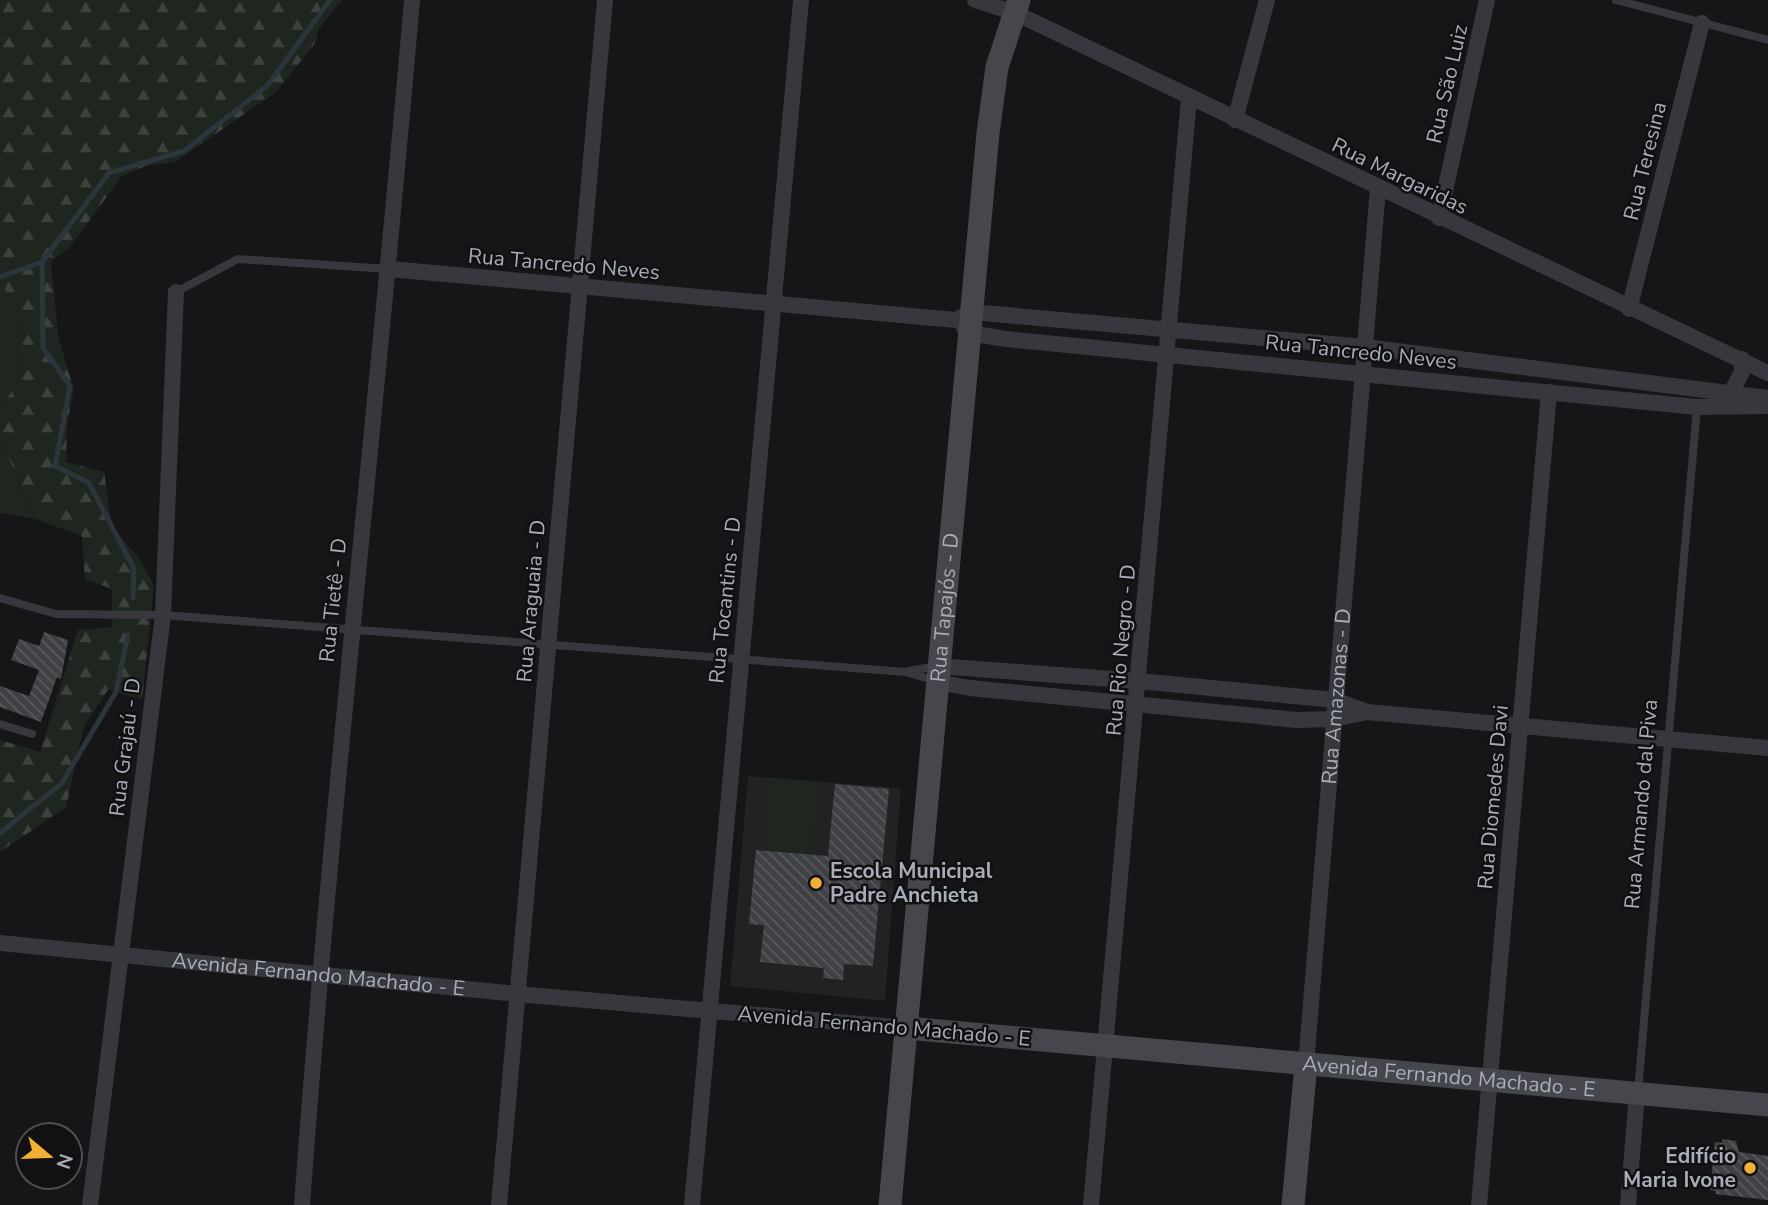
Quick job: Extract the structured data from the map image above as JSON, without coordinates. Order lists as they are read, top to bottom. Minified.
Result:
{"streets":{"street":["Rua São Luiz","Rua Teresina","Rua Margaridas","Rua Tancredo Neves","Rua Tietê - D","Rua Tocantins - D","Rua Araguaia - D","Rua Tapajós - D","Rua Rio Negro - D","Rua Amazonas - D","Rua Grajaú - D","Rua Diomedes Davi","Rua Armando dal Piva","Avenida Fernando Machado - E"]},"crossings":[["Rua São Luiz","Rua Margaridas"],["Rua Teresina","Rua Margaridas"],["Rua Margaridas","Rua Tapajós - D"],["Rua Margaridas","Rua Rio Negro - D"],["Rua Margaridas","Rua Amazonas - D"],["Rua Tancredo Neves","Rua Tietê - D"],["Rua Tancredo Neves","Rua Tocantins - D"],["Rua Tancredo Neves","Rua Araguaia - D"],["Rua Tancredo Neves","Rua Tapajós - D"],["Rua Tancredo Neves","Rua Rio Negro - D"],["Rua Tancredo Neves","Rua Amazonas - D"],["Rua Tancredo Neves","Rua Grajaú - D"],["Rua Tancredo Neves","Rua Diomedes Davi"],["Rua Tancredo Neves","Rua Armando dal Piva"],["Rua Tietê - D","Avenida Fernando Machado - E"],["Rua Tocantins - D","Avenida Fernando Machado - E"],["Rua Araguaia - D","Avenida Fernando Machado - E"],["Rua Tapajós - D","Avenida Fernando Machado - E"],["Rua Rio Negro - D","Avenida Fernando Machado - E"],["Rua Amazonas - D","Avenida Fernando Machado - E"],["Rua Grajaú - D","Avenida Fernando Machado - E"],["Rua Diomedes Davi","Avenida Fernando Machado - E"],["Rua Armando dal Piva","Avenida Fernando Machado - E"]],"places":["Escola Municipal Padre Anchieta","Edifício Maria Ivone"],"north":"right"}
